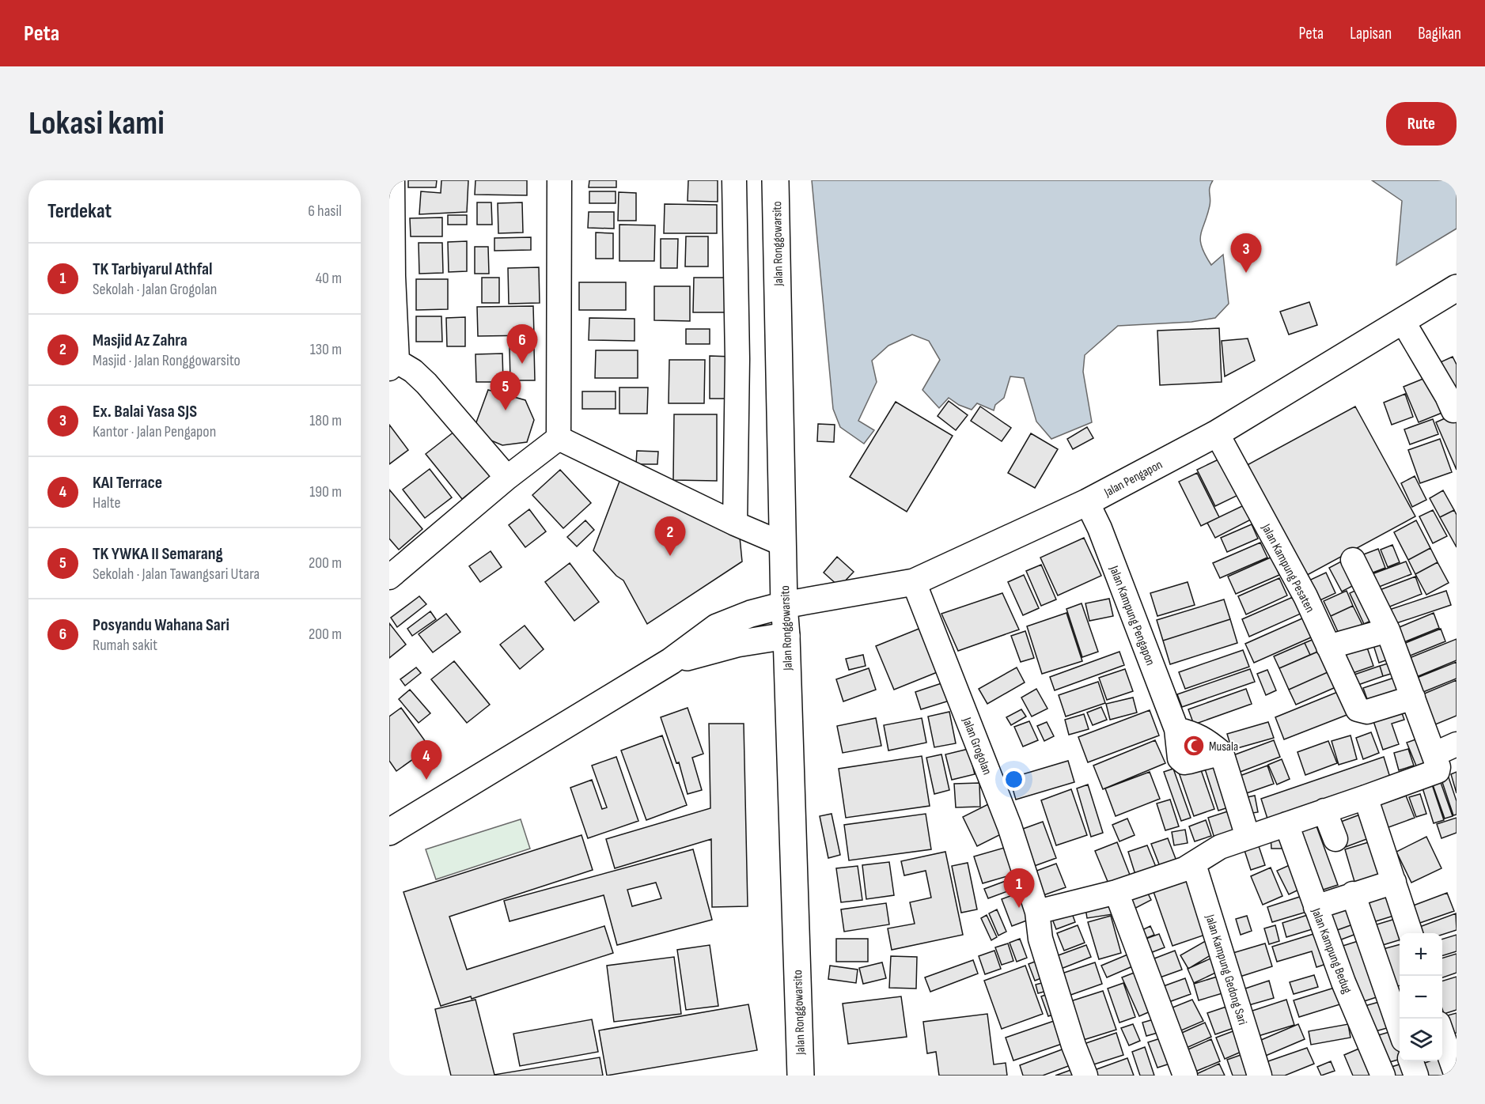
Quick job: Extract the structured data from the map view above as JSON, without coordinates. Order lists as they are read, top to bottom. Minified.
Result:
{"streets":{"main road":["Jalan Ronggowarsito","Jalan Pengapon"],"street":["Jalan Kampung Pesaten","Jalan Kampung Pengapon","Jalan Grogolan","Jalan Kampung Bedug","Jalan Kampung Gedong Sari"]},"crossings":[["Jalan Ronggowarsito","Jalan Pengapon"],["Jalan Pengapon","Jalan Kampung Pesaten"],["Jalan Pengapon","Jalan Kampung Pengapon"],["Jalan Pengapon","Jalan Grogolan"]],"places":{"mosque":["Musala"]},"page":{"header":"Peta","nav":["Peta","Lapisan","Bagikan"],"buttons":"Rute","title":"Lokasi kami","heading":["Terdekat","6 hasil"],"pins":["3","6","5","2","4","1"],"list":[{"mark":"1","name":"TK Tarbiyarul Athfal","note":"Sekolah · Jalan Grogolan","value":"40 m"},{"mark":"2","name":"Masjid Az Zahra","note":"Masjid · Jalan Ronggowarsito","value":"130 m"},{"mark":"3","name":"Ex. Balai Yasa SJS","note":"Kantor · Jalan Pengapon","value":"180 m"},{"mark":"4","name":"KAI Terrace","note":"Halte","value":"190 m"},{"mark":"5","name":"TK YWKA II Semarang","note":"Sekolah · Jalan Tawangsari Utara","value":"200 m"},{"mark":"6","name":"Posyandu Wahana Sari","note":"Rumah sakit","value":"200 m"}],"map_buttons":["+","−"]}}
